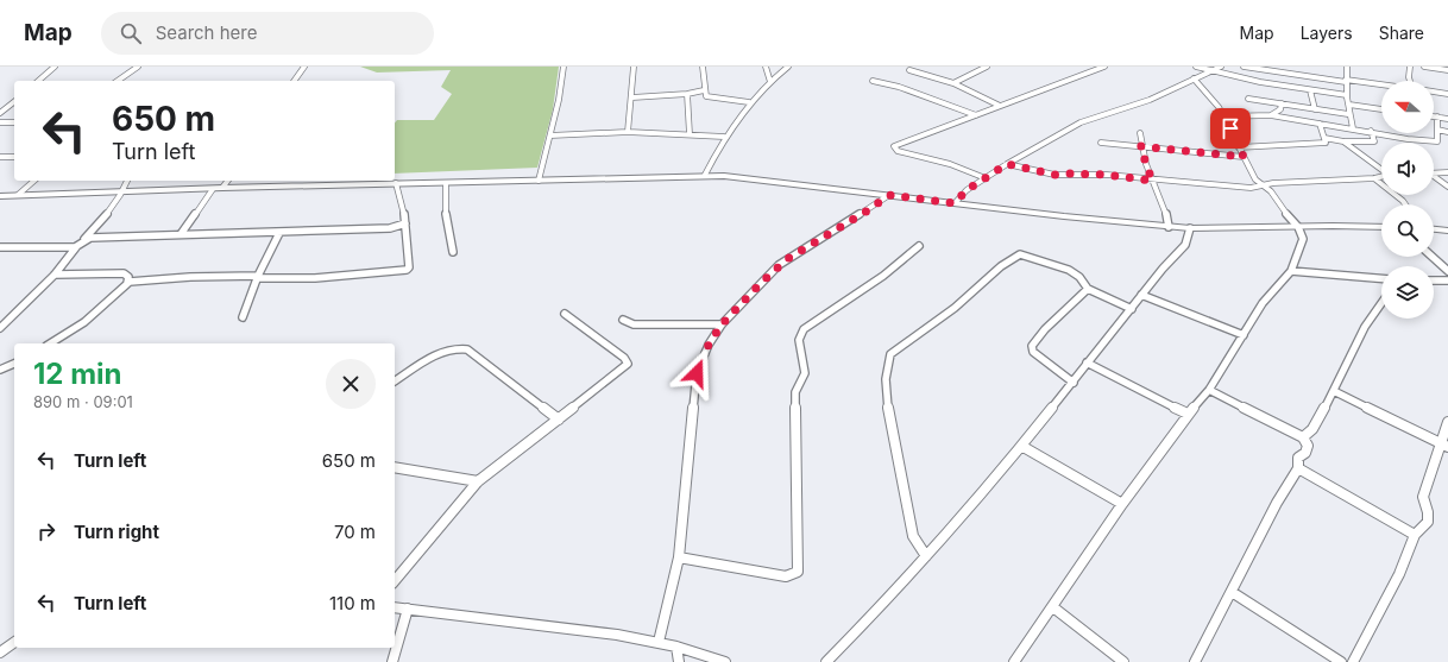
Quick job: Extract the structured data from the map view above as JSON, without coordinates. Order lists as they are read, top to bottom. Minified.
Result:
{"north":"left","page":{"header":"Map","search":"Search here","nav":["Map","Layers","Share"],"turn":["650 m","Turn left"],"heading":["12 min","890 m · 09:01"],"list":[{"name":"Turn left","value":"650 m"},{"name":"Turn right","value":"70 m"},{"name":"Turn left","value":"110 m"}]}}
